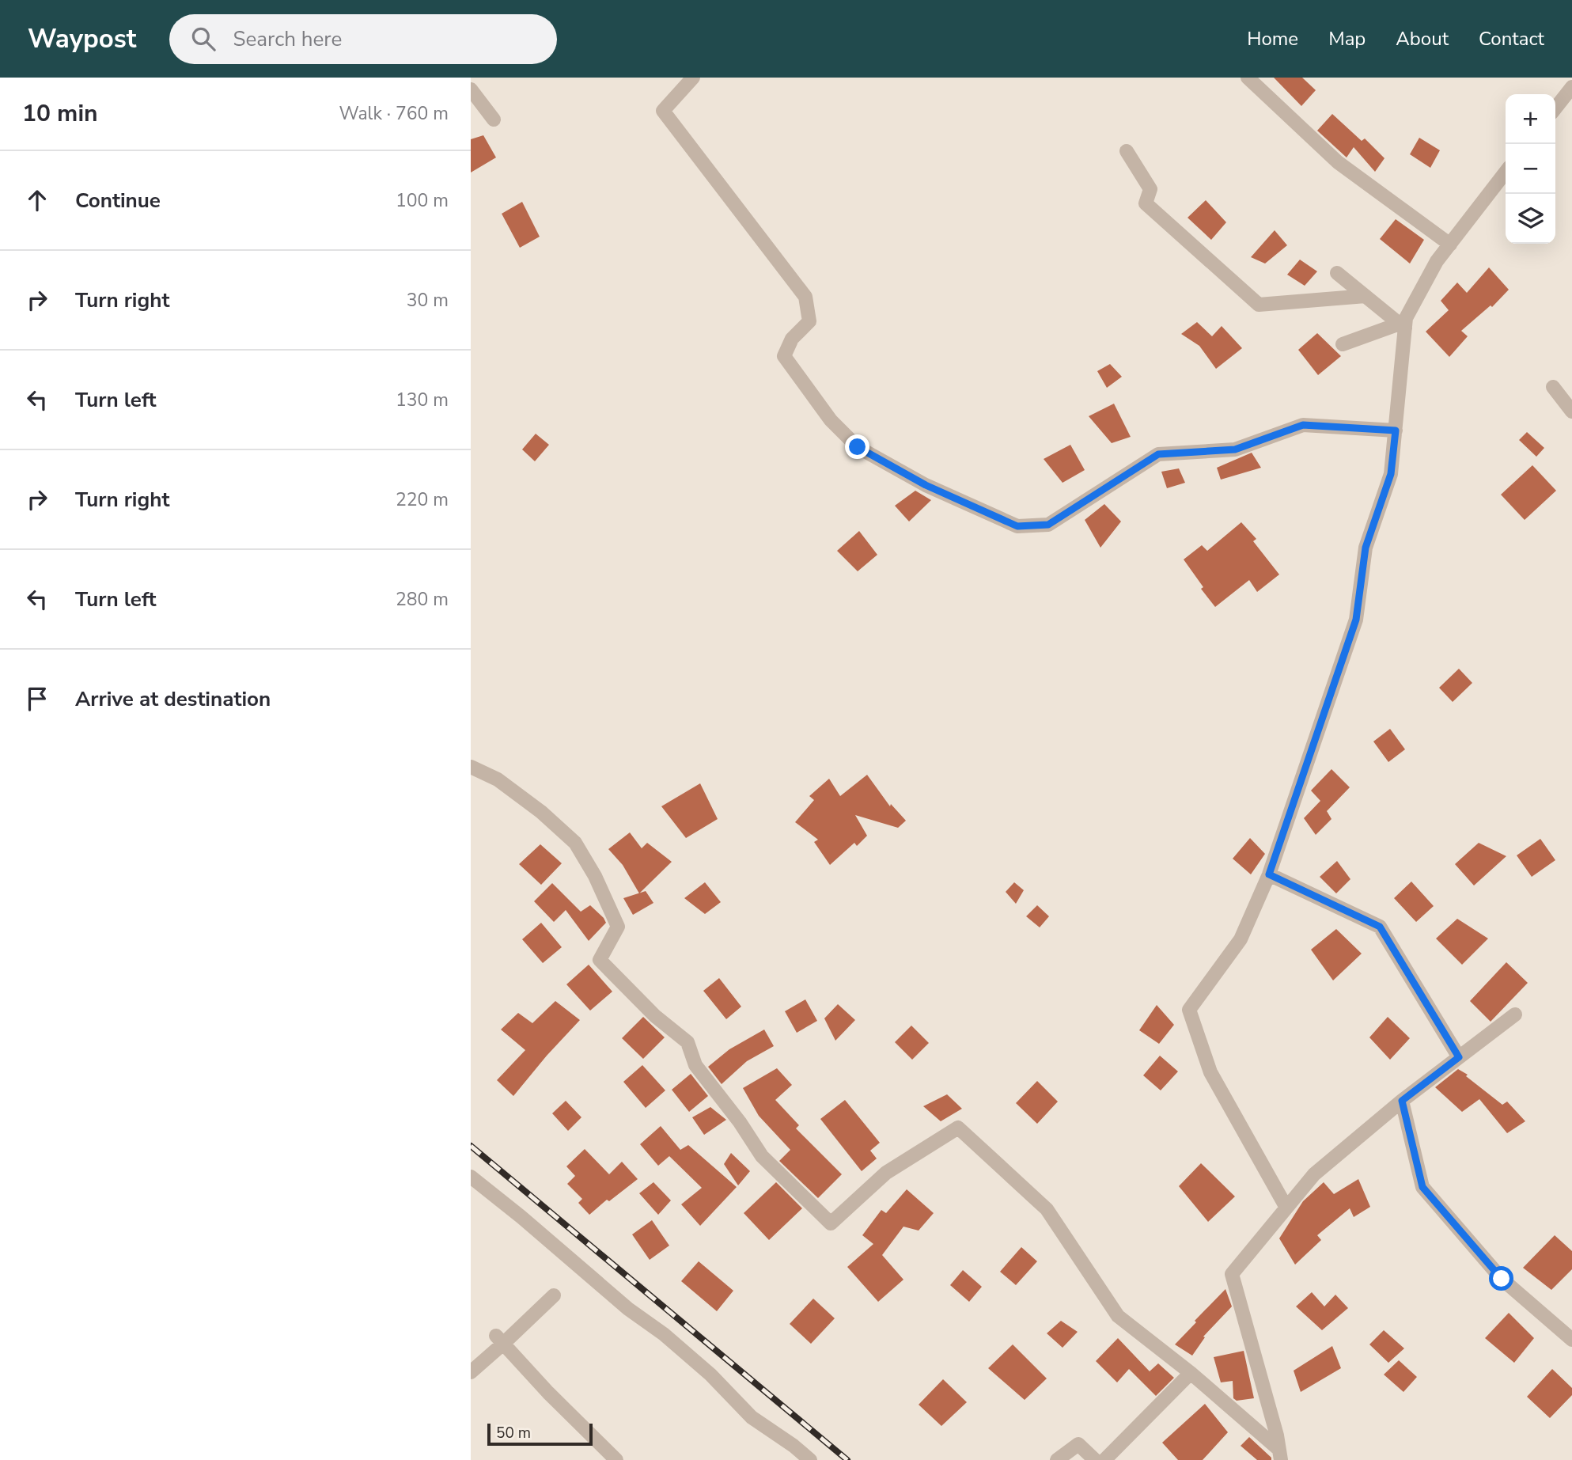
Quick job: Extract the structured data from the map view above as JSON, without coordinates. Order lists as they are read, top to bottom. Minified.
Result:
{"scale_bar":"50 m","page":{"header":"Waypost","search":"Search here","nav":["Home","Map","About","Contact"],"heading":["10 min","Walk · 760 m"],"map_buttons":["+","−"],"list":[["Continue","100 m"],["Turn right","30 m"],["Turn left","130 m"],["Turn right","220 m"],["Turn left","280 m"],"Arrive at destination"],"scale":"50 m"}}
